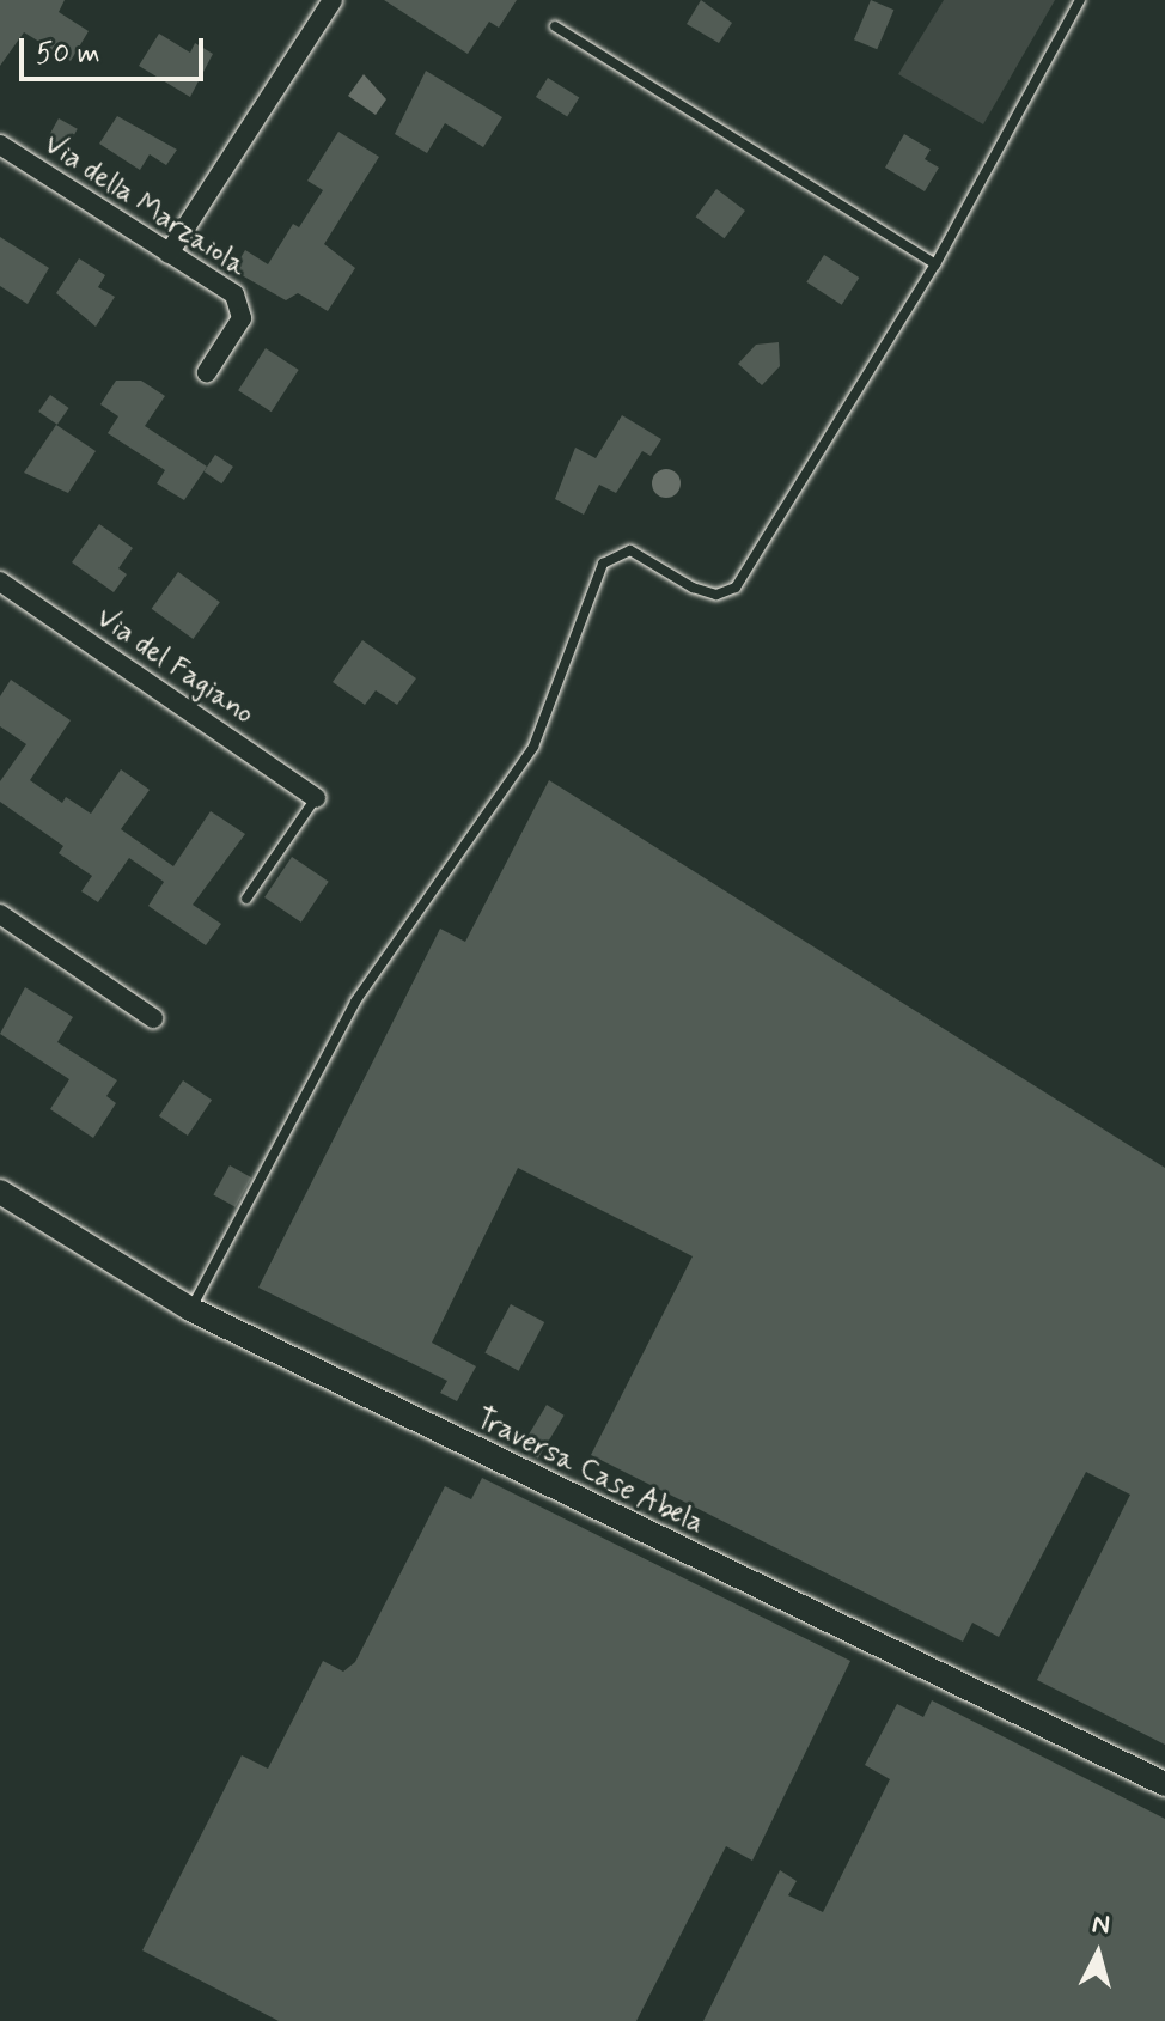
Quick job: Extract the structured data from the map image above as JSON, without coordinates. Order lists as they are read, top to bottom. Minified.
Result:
{"streets":{"street":["Via della Marzaiola","Via del Fagiano","Traversa Case Abela"]},"scale_bar":"50 m","north":"top"}
